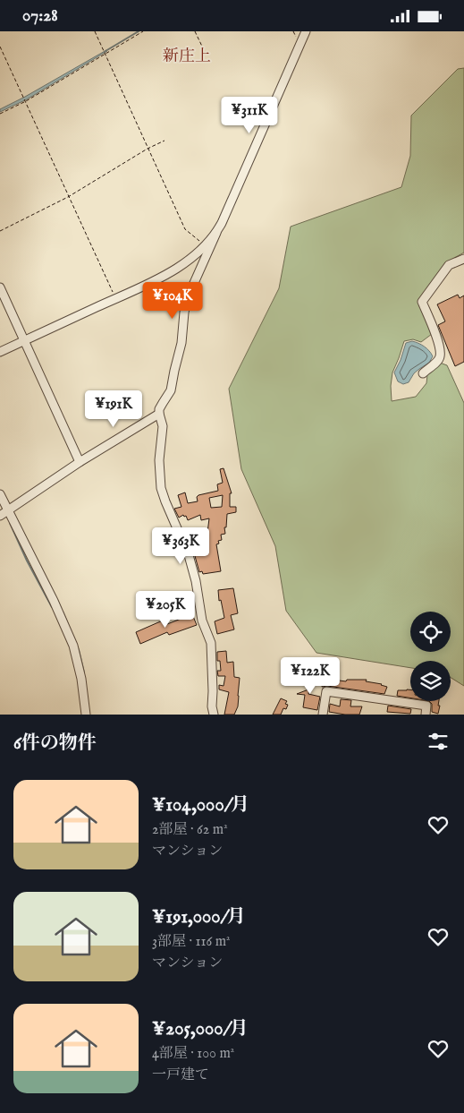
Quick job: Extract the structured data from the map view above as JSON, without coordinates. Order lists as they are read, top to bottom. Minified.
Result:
{"districts":["新庄上"],"page":{"status":"07:28","price":["¥311K","¥104K","¥191K","¥363K","¥205K","¥122K"],"heading":"6件の物件","list":[{"name":"¥104,000/月","note":"2部屋 · 62 m² · マンション"},{"name":"¥191,000/月","note":"3部屋 · 116 m² · マンション"},{"name":"¥205,000/月","note":"4部屋 · 100 m² · 一戸建て"}]}}
